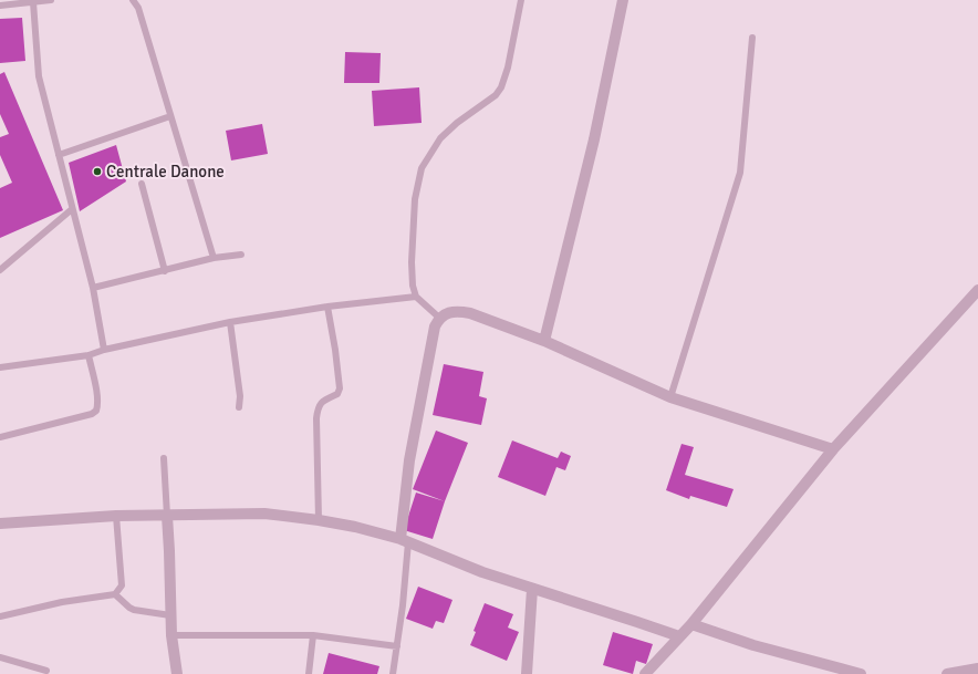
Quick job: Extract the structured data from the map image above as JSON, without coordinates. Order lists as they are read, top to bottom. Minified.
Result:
{"places":["Centrale Danone"]}
